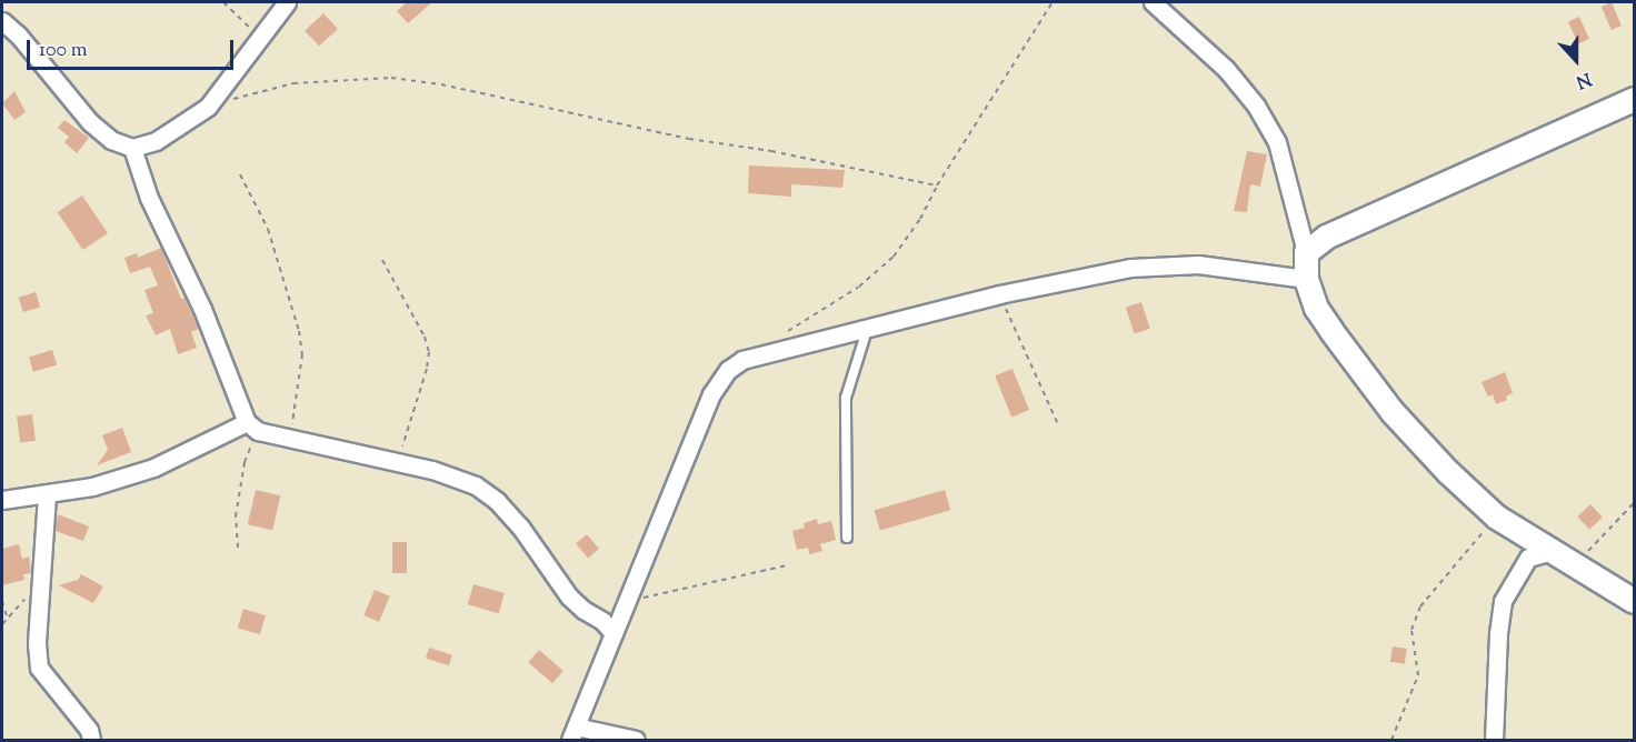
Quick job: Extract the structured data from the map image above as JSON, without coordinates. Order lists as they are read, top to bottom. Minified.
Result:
{"scale_bar":"100 m","north":"bottom"}
